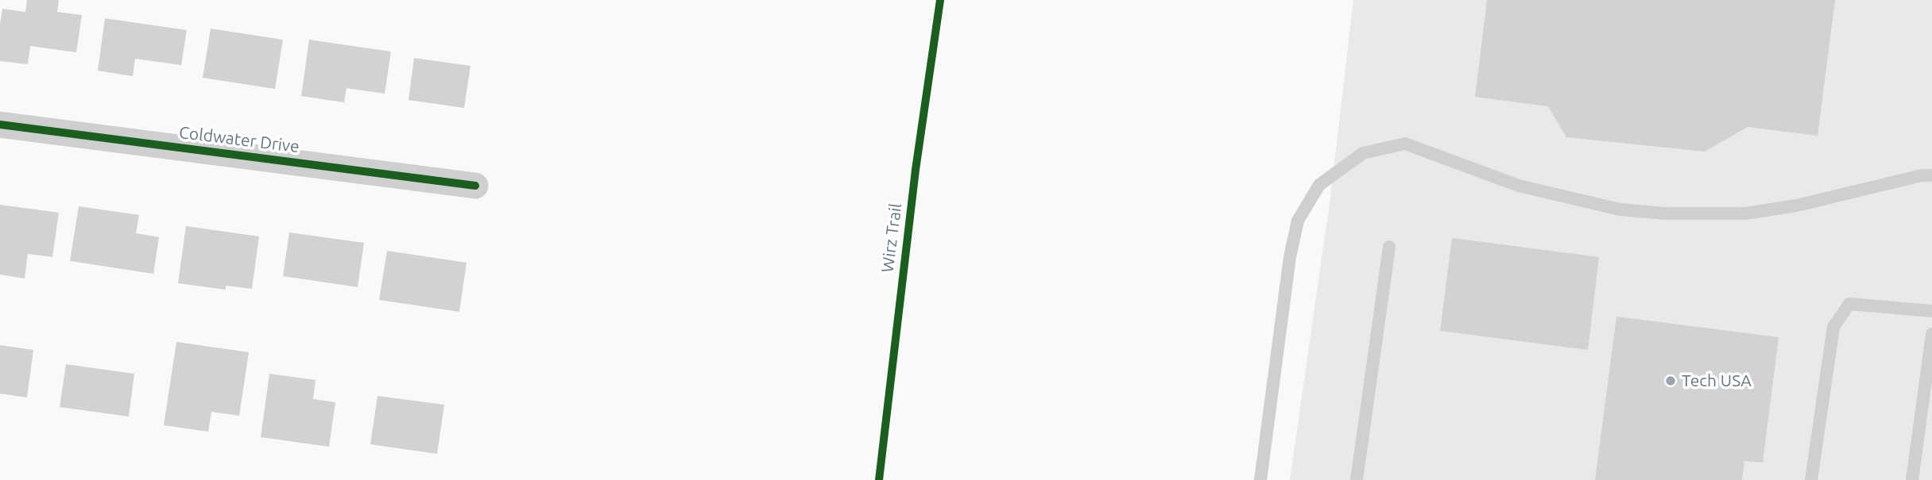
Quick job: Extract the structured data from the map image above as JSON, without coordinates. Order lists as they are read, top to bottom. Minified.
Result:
{"streets":{"street":["Coldwater Drive"],"cycle path":["Wirz Trail"]},"places":["Tech USA"]}
